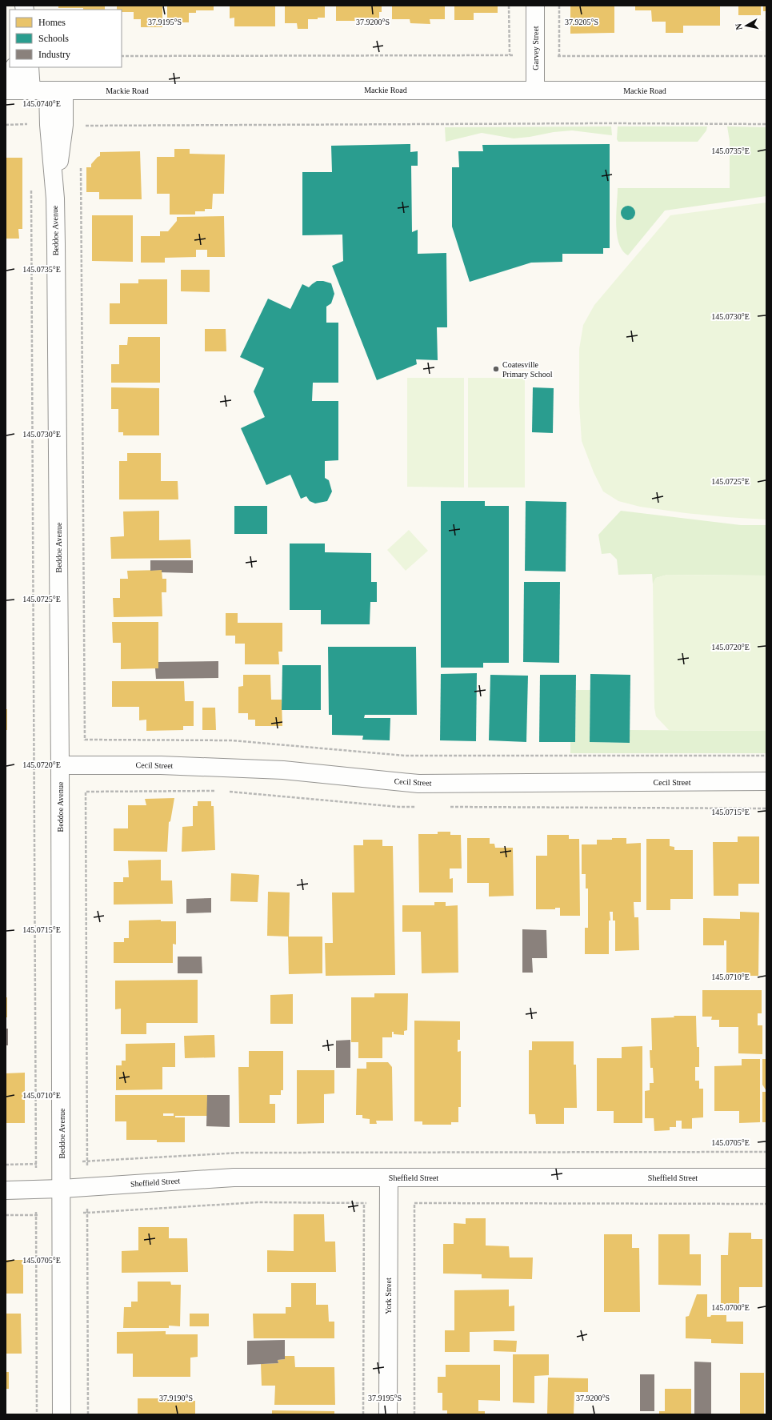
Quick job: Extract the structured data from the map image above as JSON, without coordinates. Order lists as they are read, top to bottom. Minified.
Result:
{"streets":{"street":["Garvey Street","Mackie Road","Beddoe Avenue","Cecil Street","Sheffield Street","York Street"]},"crossings":[["Garvey Street","Mackie Road"],["Mackie Road","Beddoe Avenue"],["Beddoe Avenue","Cecil Street"],["Beddoe Avenue","Sheffield Street"],["Sheffield Street","York Street"]],"places":["Coatesville Primary School"],"legend":["Homes","Schools","Industry"],"north":"left","coordinates":["37.9195°S","37.9200°S","37.9205°S","145.0740°E","145.0735°E","145.0730°E","145.0725°E","145.0720°E","145.0715°E","145.0710°E","145.0705°E","145.0700°E","37.9190°S"]}
